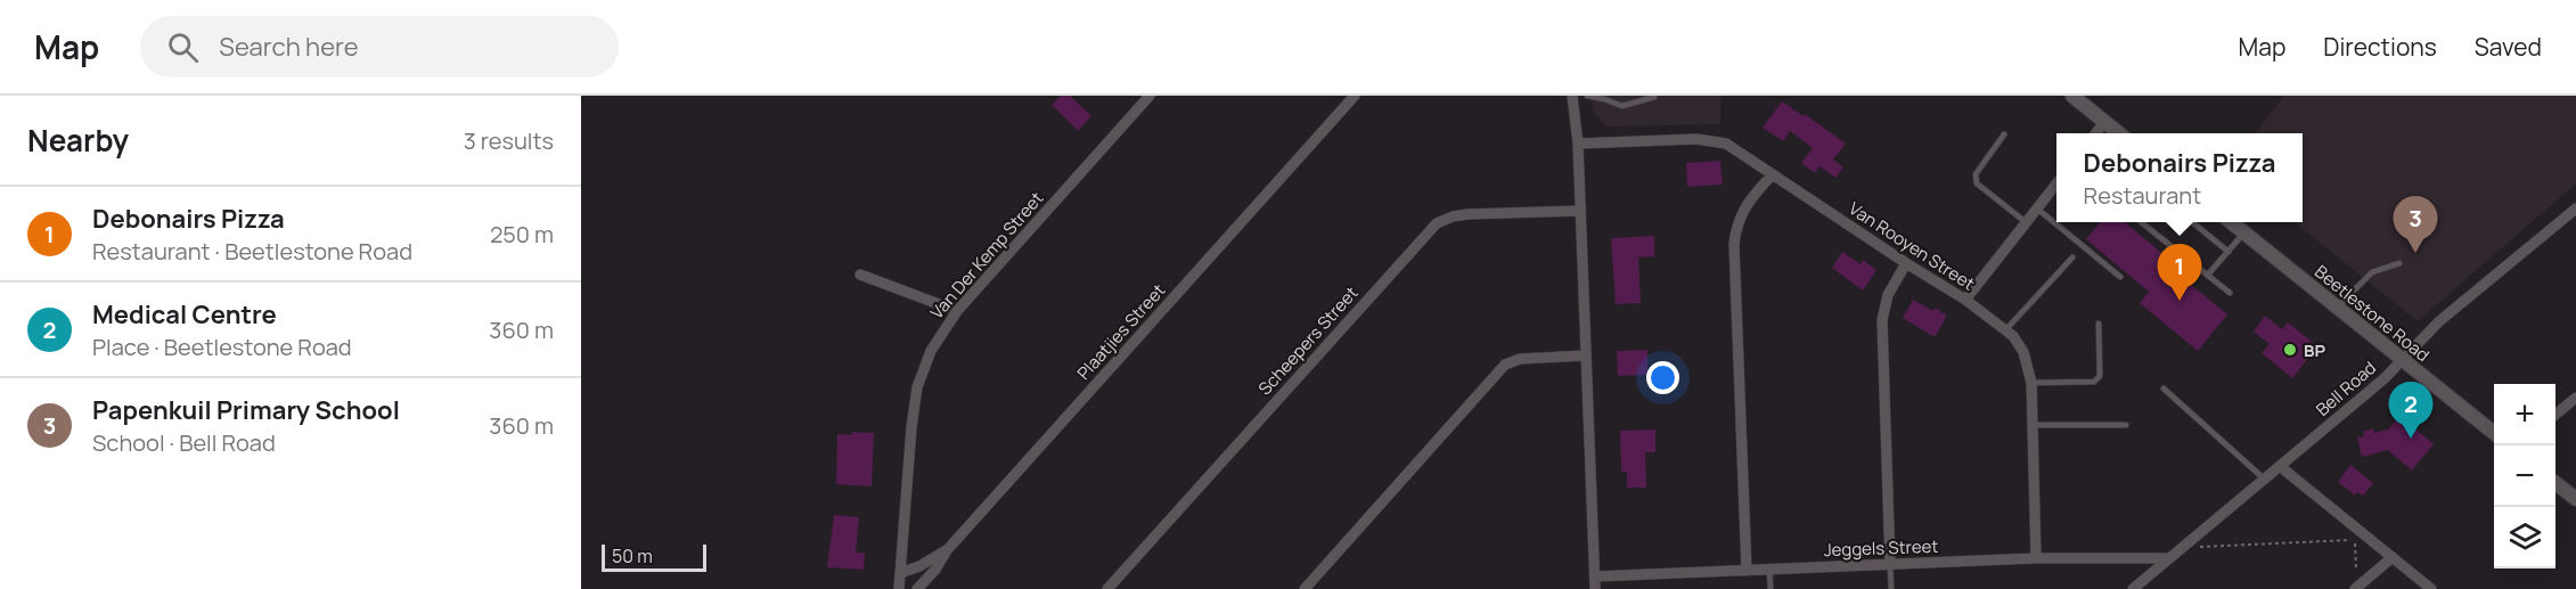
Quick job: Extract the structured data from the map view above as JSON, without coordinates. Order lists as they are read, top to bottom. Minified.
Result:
{"streets":{"street":["Van Rooyen Street","Van Der Kemp Street","Beetlestone Road","Plaatjies Street","Scheepers Street","Bell Road","Jeggels Street"]},"crossings":[["Van Rooyen Street","Jeggels Street"],["Van Der Kemp Street","Plaatjies Street"],["Beetlestone Road","Bell Road"],["Bell Road","Jeggels Street"]],"places":["BP"],"scale_bar":"50 m","page":{"header":"Map","search":"Search here","nav":["Map","Directions","Saved"],"heading":["Nearby","3 results"],"popup":["Debonairs Pizza","Restaurant"],"list":[{"mark":"1","name":"Debonairs Pizza","note":"Restaurant · Beetlestone Road","value":"250 m"},{"mark":"2","name":"Medical Centre","note":"Place · Beetlestone Road","value":"360 m"},{"mark":"3","name":"Papenkuil Primary School","note":"School · Bell Road","value":"360 m"}],"pins":["3","1","2"],"map_buttons":["+","−"],"scale":"50 m"}}
